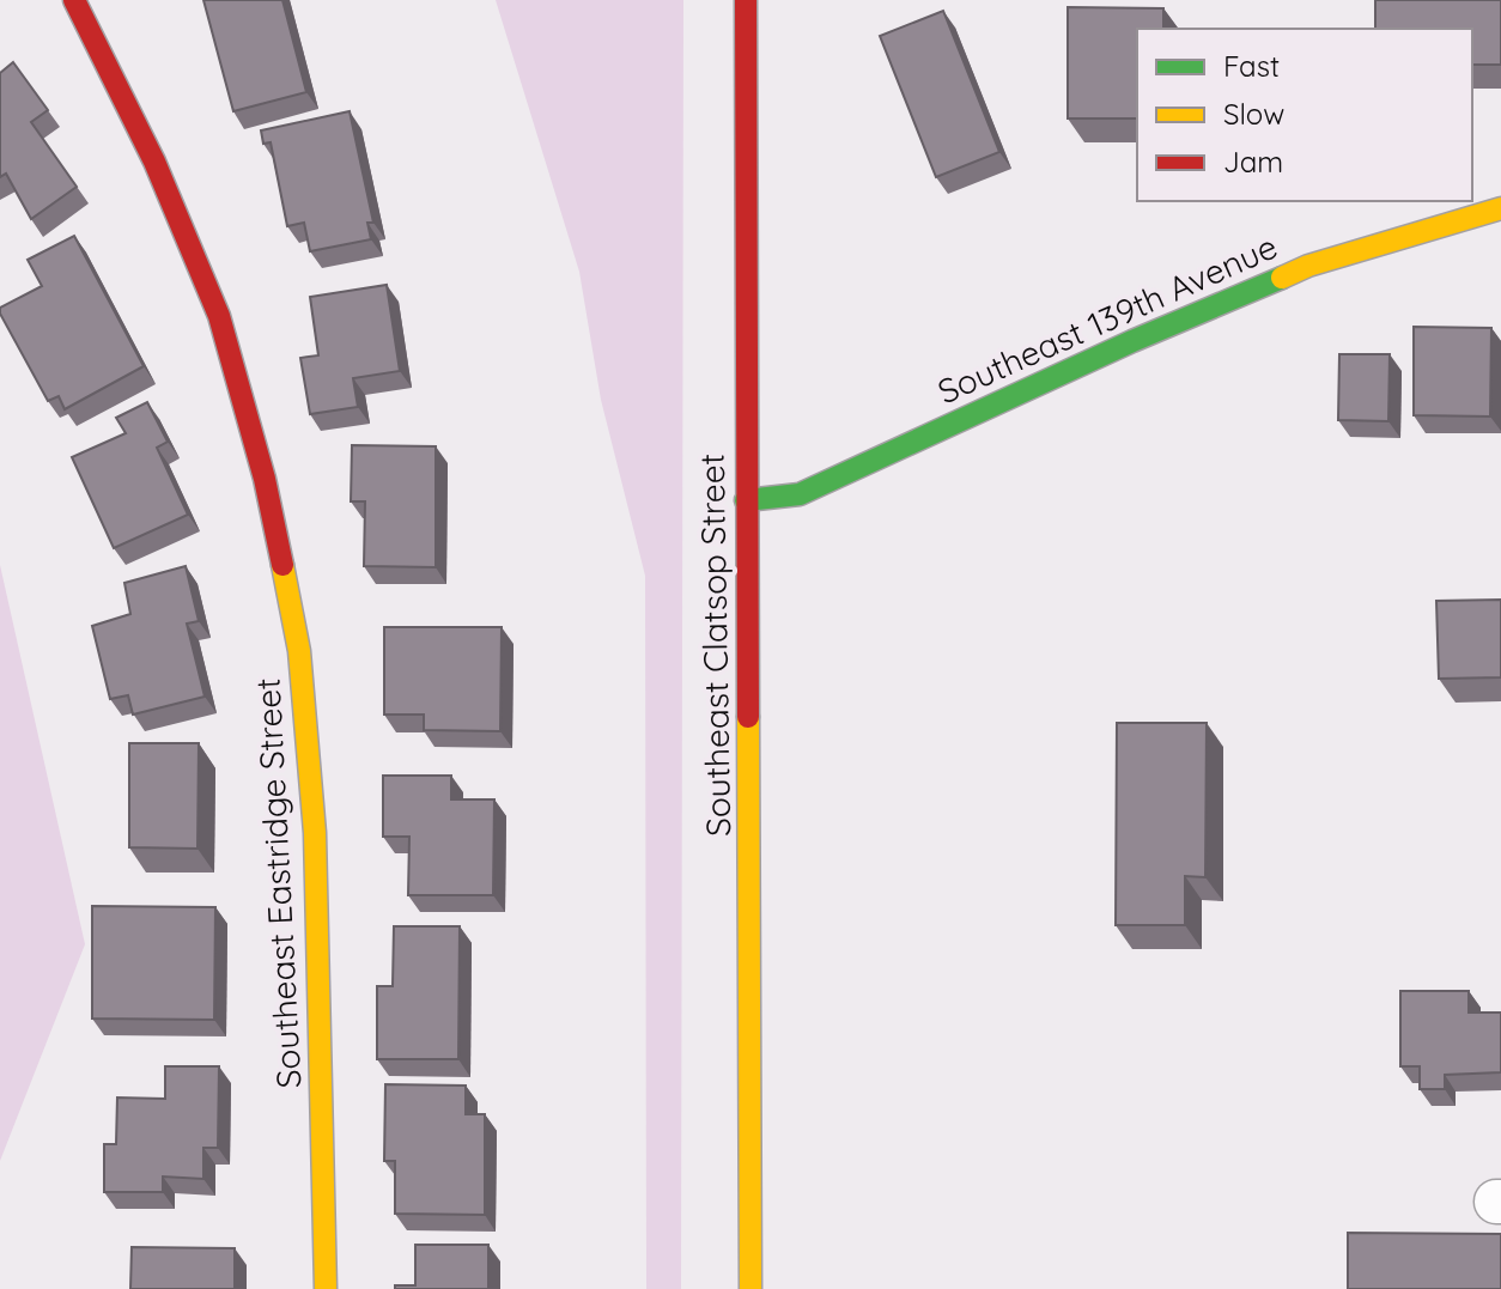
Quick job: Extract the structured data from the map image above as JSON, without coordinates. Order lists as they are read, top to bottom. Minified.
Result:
{"streets":{"street":["Southeast 139th Avenue","Southeast Clatsop Street","Southeast Eastridge Street"]},"crossings":[["Southeast 139th Avenue","Southeast Clatsop Street"]],"legend":["Fast","Slow","Jam"]}
